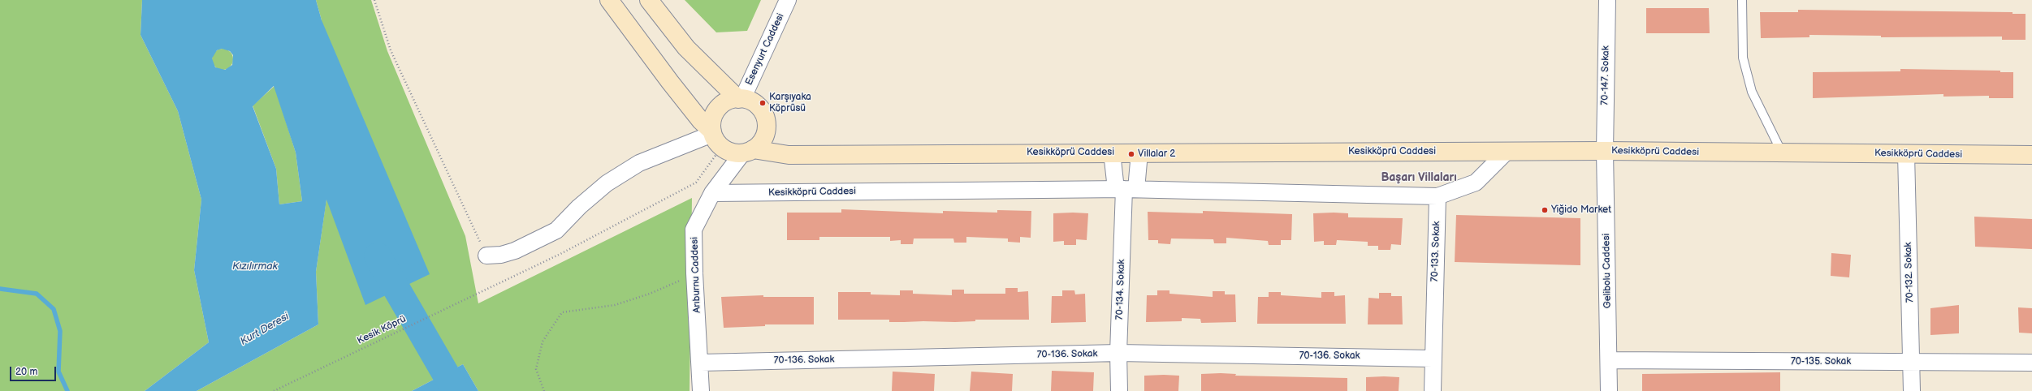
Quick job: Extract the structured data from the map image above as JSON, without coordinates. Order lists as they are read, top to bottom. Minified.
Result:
{"streets":{"street":["Esenyurt Caddesi","70-147. Sokak","Kesikköprü Caddesi","70-133. Sokak","Gelibolu Caddesi","70-132. Sokak","Arıburnu Caddesi","70-134. Sokak","70-136. Sokak","70-135. Sokak"],"path":["Kesik Köprü"]},"crossings":[["Esenyurt Caddesi","Kesikköprü Caddesi"],["Esenyurt Caddesi","Arıburnu Caddesi"],["Esenyurt Caddesi","Kesik Köprü"],["70-147. Sokak","Kesikköprü Caddesi"],["70-147. Sokak","Gelibolu Caddesi"],["Kesikköprü Caddesi","70-133. Sokak"],["Kesikköprü Caddesi","Gelibolu Caddesi"],["Kesikköprü Caddesi","70-132. Sokak"],["Kesikköprü Caddesi","Arıburnu Caddesi"],["Kesikköprü Caddesi","70-134. Sokak"],["Kesikköprü Caddesi","Kesik Köprü"],["70-133. Sokak","70-136. Sokak"],["Gelibolu Caddesi","70-135. Sokak"],["70-132. Sokak","70-135. Sokak"],["Arıburnu Caddesi","Kesik Köprü"],["Arıburnu Caddesi","70-136. Sokak"],["70-134. Sokak","70-136. Sokak"]],"districts":["Başarı Villaları"],"water":["Kızılırmak","Kurt Deresi"],"places":["Karşıyaka Köprüsü","Villalar 2","Yiğido Market"],"scale_bar":"20 m"}
